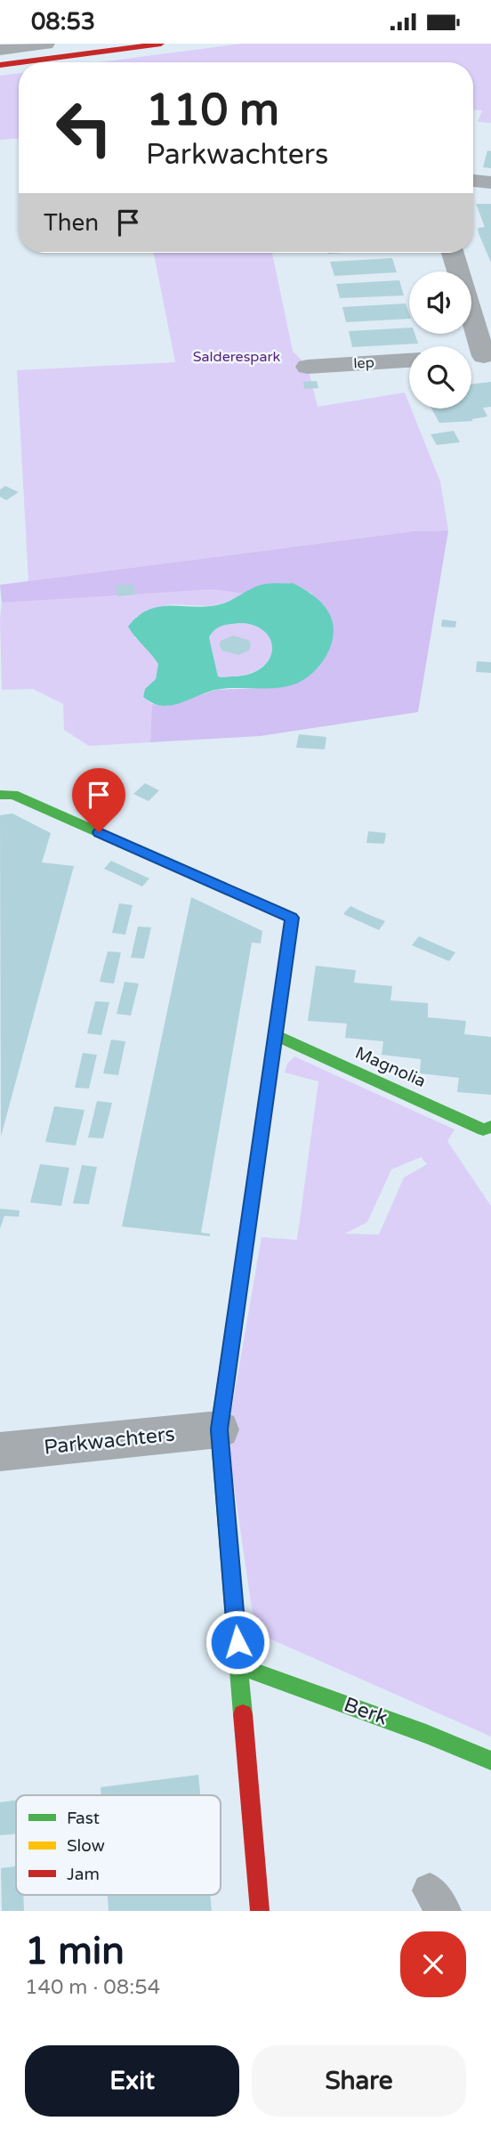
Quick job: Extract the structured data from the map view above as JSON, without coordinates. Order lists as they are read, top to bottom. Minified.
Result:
{"streets":{"street":["Iep","Magnolia","Parkwachters","Berk"]},"parks":["Salderespark"],"legend":["Fast","Slow","Jam"],"page":{"status":"08:53","turn":["110 m","Parkwachters"],"then":"Then","heading":["1 min","140 m · 08:54"],"buttons":["Exit","Share"]}}
